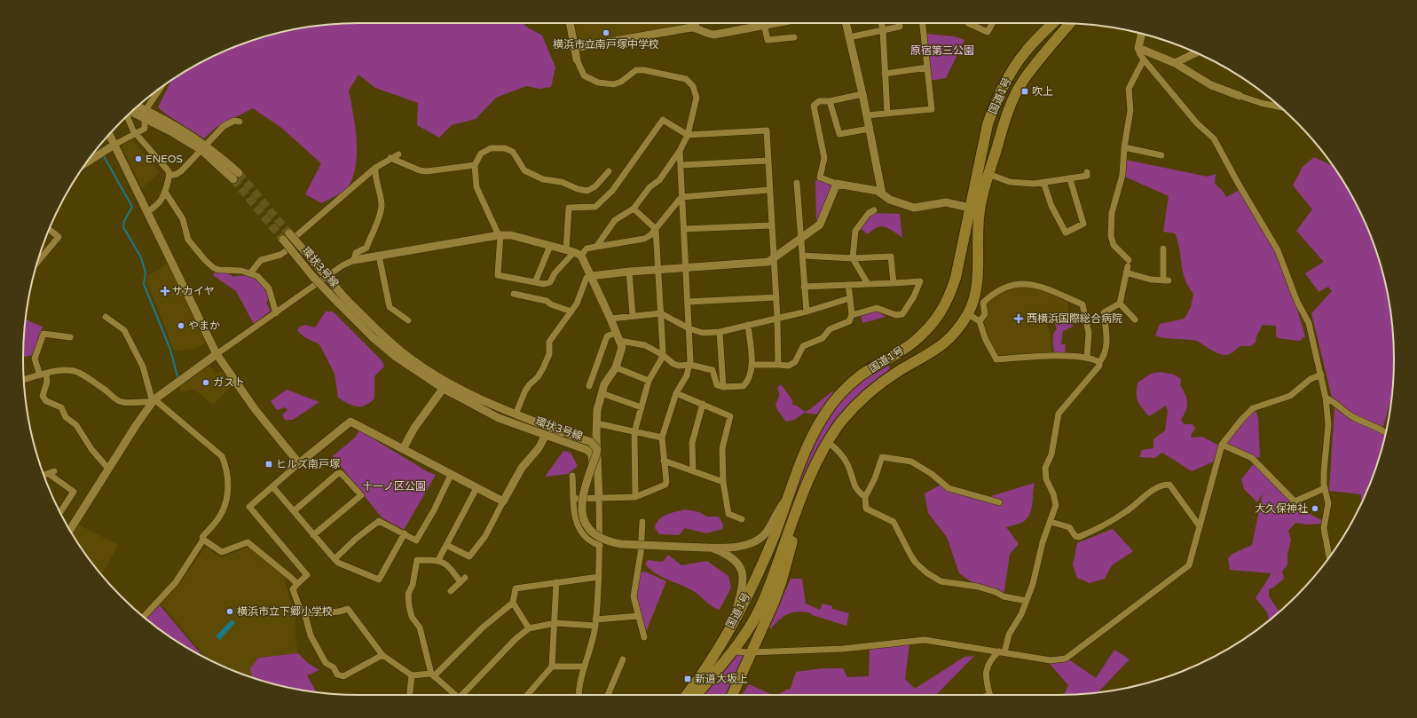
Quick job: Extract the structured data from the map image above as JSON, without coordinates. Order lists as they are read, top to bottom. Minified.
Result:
{"streets":{"highway":["国道1号"],"street":["環状3号線"]},"parks":["原宿第三公園","十一ノ区公園"],"places":{"other":["横浜市立南戸塚中学校","ENEOS","やまか","ガスト","大久保神社","横浜市立下郷小学校"],"transit":["吹上","ヒルズ南戸塚","新道大坂上"],"health":["サカイヤ","西横浜国際総合病院"]}}
